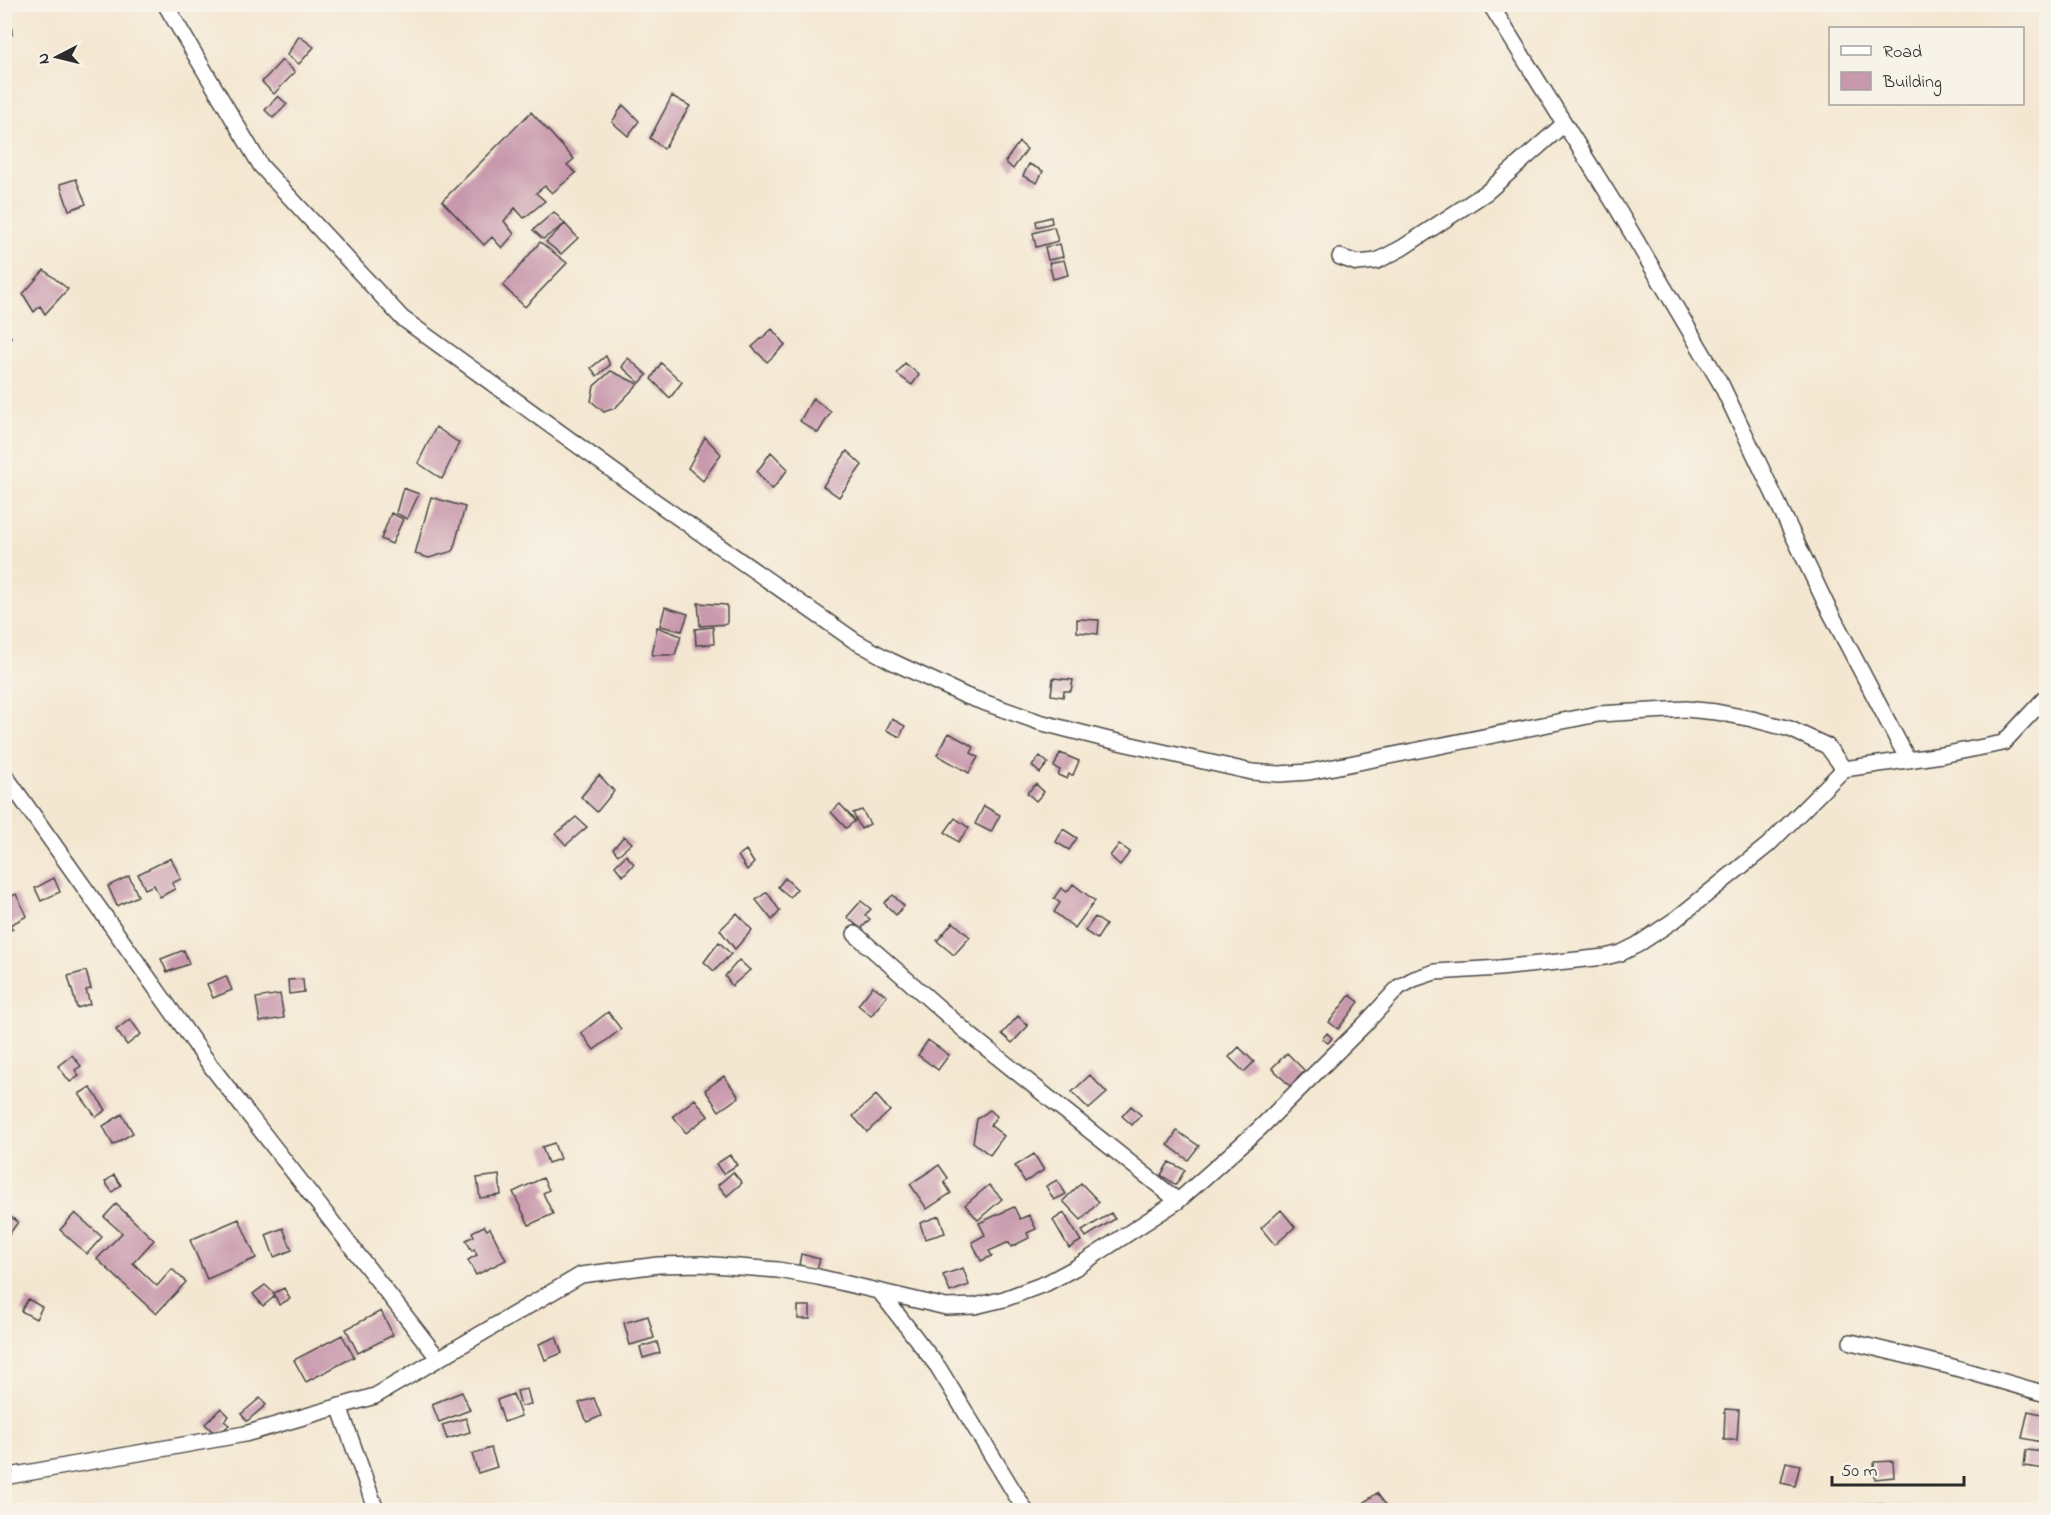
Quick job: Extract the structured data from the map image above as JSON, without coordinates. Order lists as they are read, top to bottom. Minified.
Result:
{"legend":["Road","Building"],"scale_bar":"50 m","north":"left"}
